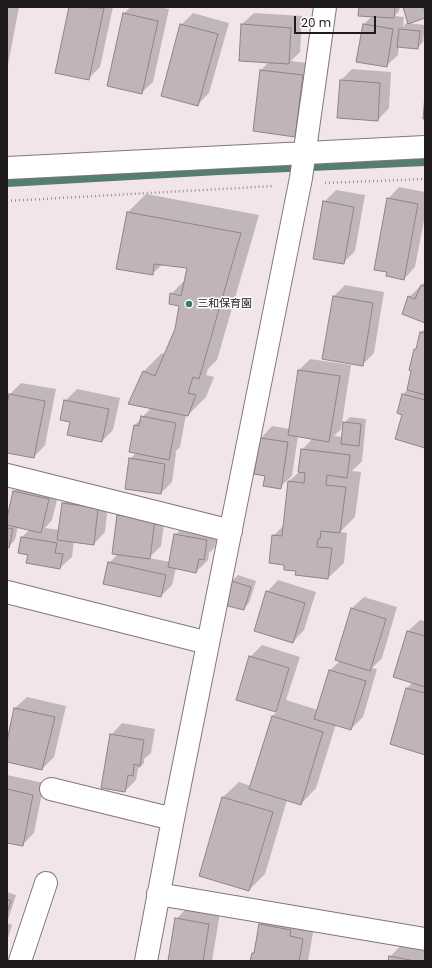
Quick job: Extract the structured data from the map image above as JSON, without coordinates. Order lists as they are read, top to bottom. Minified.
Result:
{"places":["三和保育園"],"scale_bar":"20 m"}
